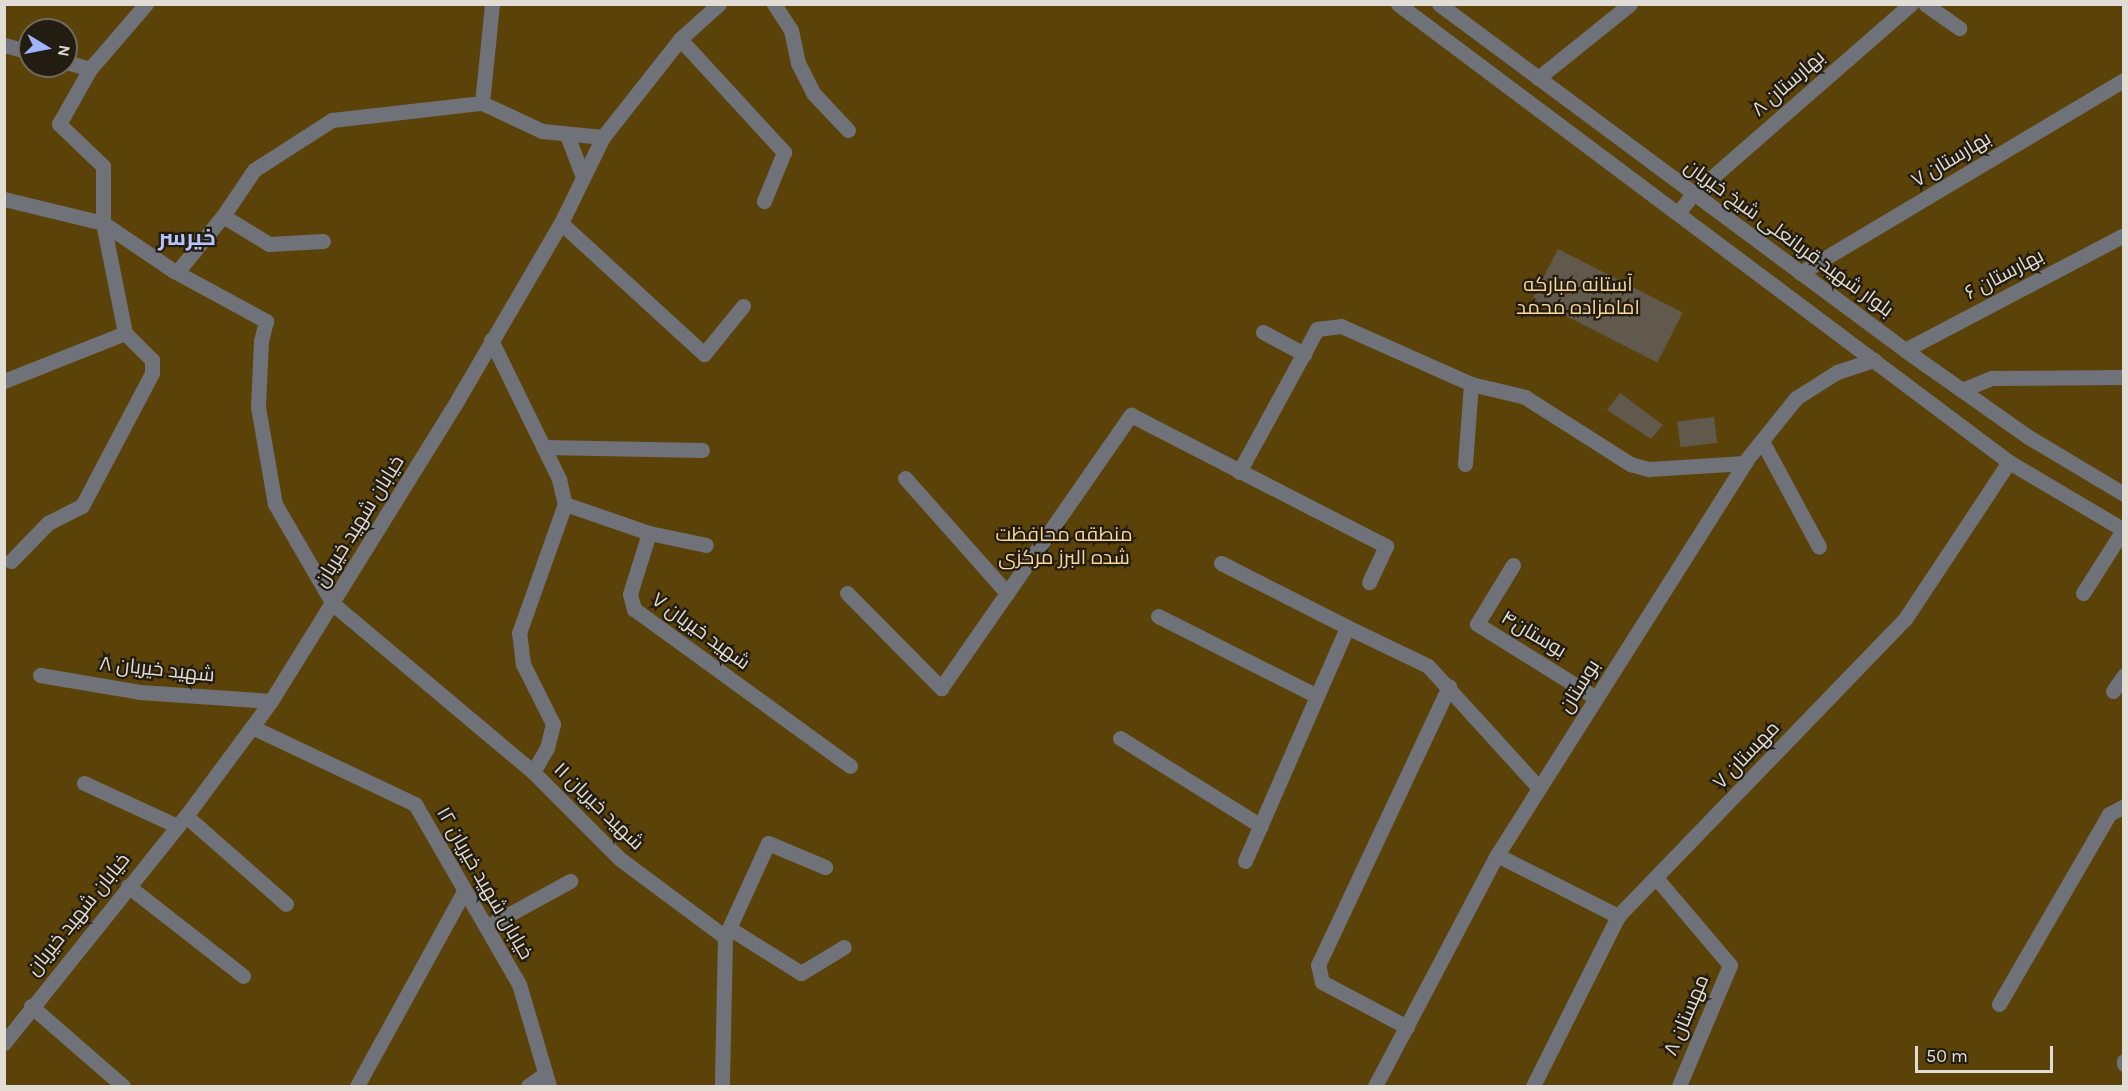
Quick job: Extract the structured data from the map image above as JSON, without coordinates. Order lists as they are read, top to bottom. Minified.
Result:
{"streets":{"street":["بهارستان ۸","بهارستان ۷","بلوار شهید قربانعلی شیخ خیریان","بهارستان ۶","خیابان شهید خیریان","شهید خیریان ۷","بوستان۴","شهید خیریان ۸","بوستان","مهستان ۷","شهید خیریان ۱۱","خیابان شهید خیریان ۱۲","مهستان ۸"]},"crossings":[["بهارستان ۸","بلوار شهید قربانعلی شیخ خیریان"],["بهارستان ۷","بلوار شهید قربانعلی شیخ خیریان"],["بلوار شهید قربانعلی شیخ خیریان","بهارستان ۶"],["خیابان شهید خیریان","شهید خیریان ۸"],["خیابان شهید خیریان","شهید خیریان ۱۱"],["خیابان شهید خیریان","خیابان شهید خیریان ۱۲"],["بوستان۴","بوستان"],["مهستان ۷","مهستان ۸"]],"districts":["خیرسر"],"parks":["آستانه مبارکه امامزاده محمد","منطقه محافظت شده البرز مرکزی"],"scale_bar":"50 m","north":"right"}
